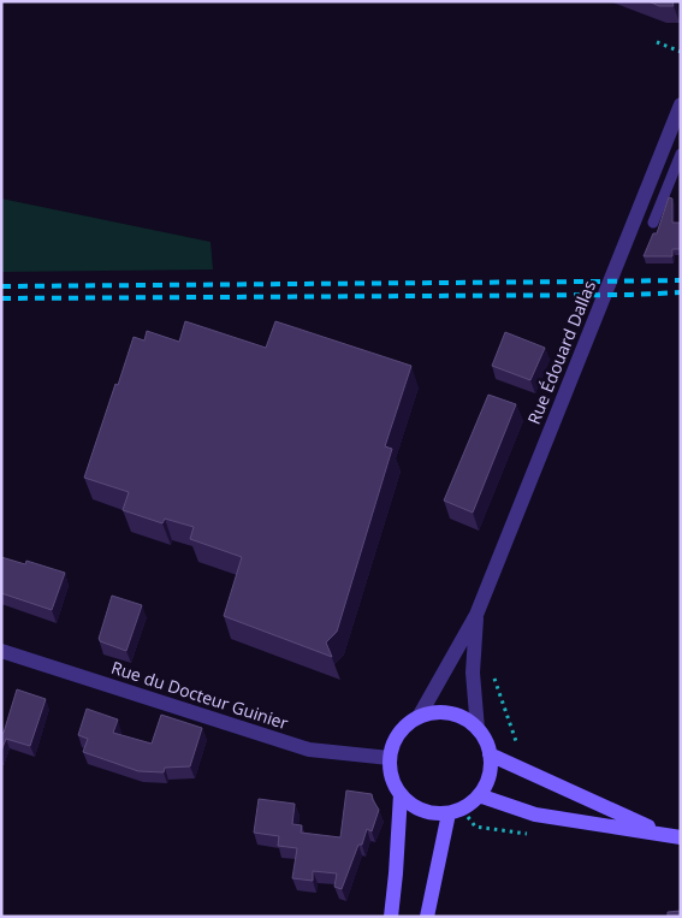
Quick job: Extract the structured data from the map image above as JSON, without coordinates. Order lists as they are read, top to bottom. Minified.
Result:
{"streets":{"street":["Rue Édouard Dallas","Rue du Docteur Guinier"]},"crossings":[["Rue Édouard Dallas","Rue du Docteur Guinier"]]}
